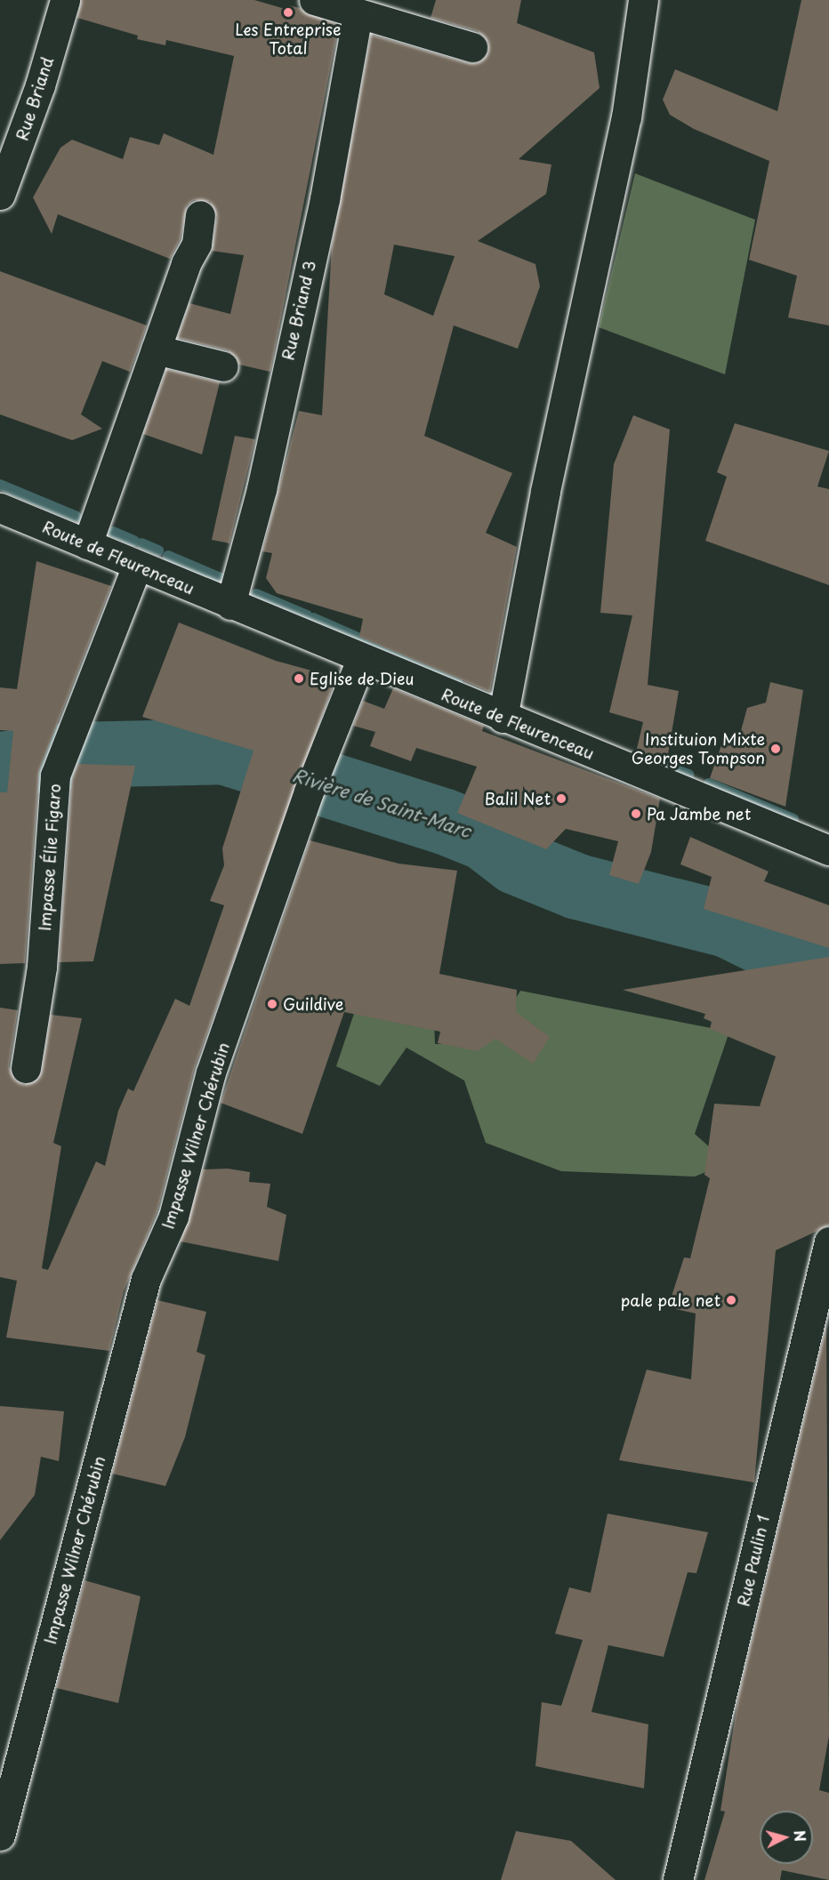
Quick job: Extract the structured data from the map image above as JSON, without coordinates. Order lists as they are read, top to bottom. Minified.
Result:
{"streets":{"street":["Rue Briand","Rue Briand 3","Route de Fleurenceau","Impasse Élie Figaro","Impasse Wilner Chérubin","Rue Paulin 1"]},"crossings":[["Rue Briand 3","Route de Fleurenceau"],["Route de Fleurenceau","Impasse Élie Figaro"],["Route de Fleurenceau","Impasse Wilner Chérubin"]],"water":["Rivière de Saint-Marc"],"places":["Les Entreprise Total","Eglise de Dieu","Instituion Mixte Georges Tompson","Balil Net","Pa Jambe net","Guildive","pale pale net"],"north":"right"}
